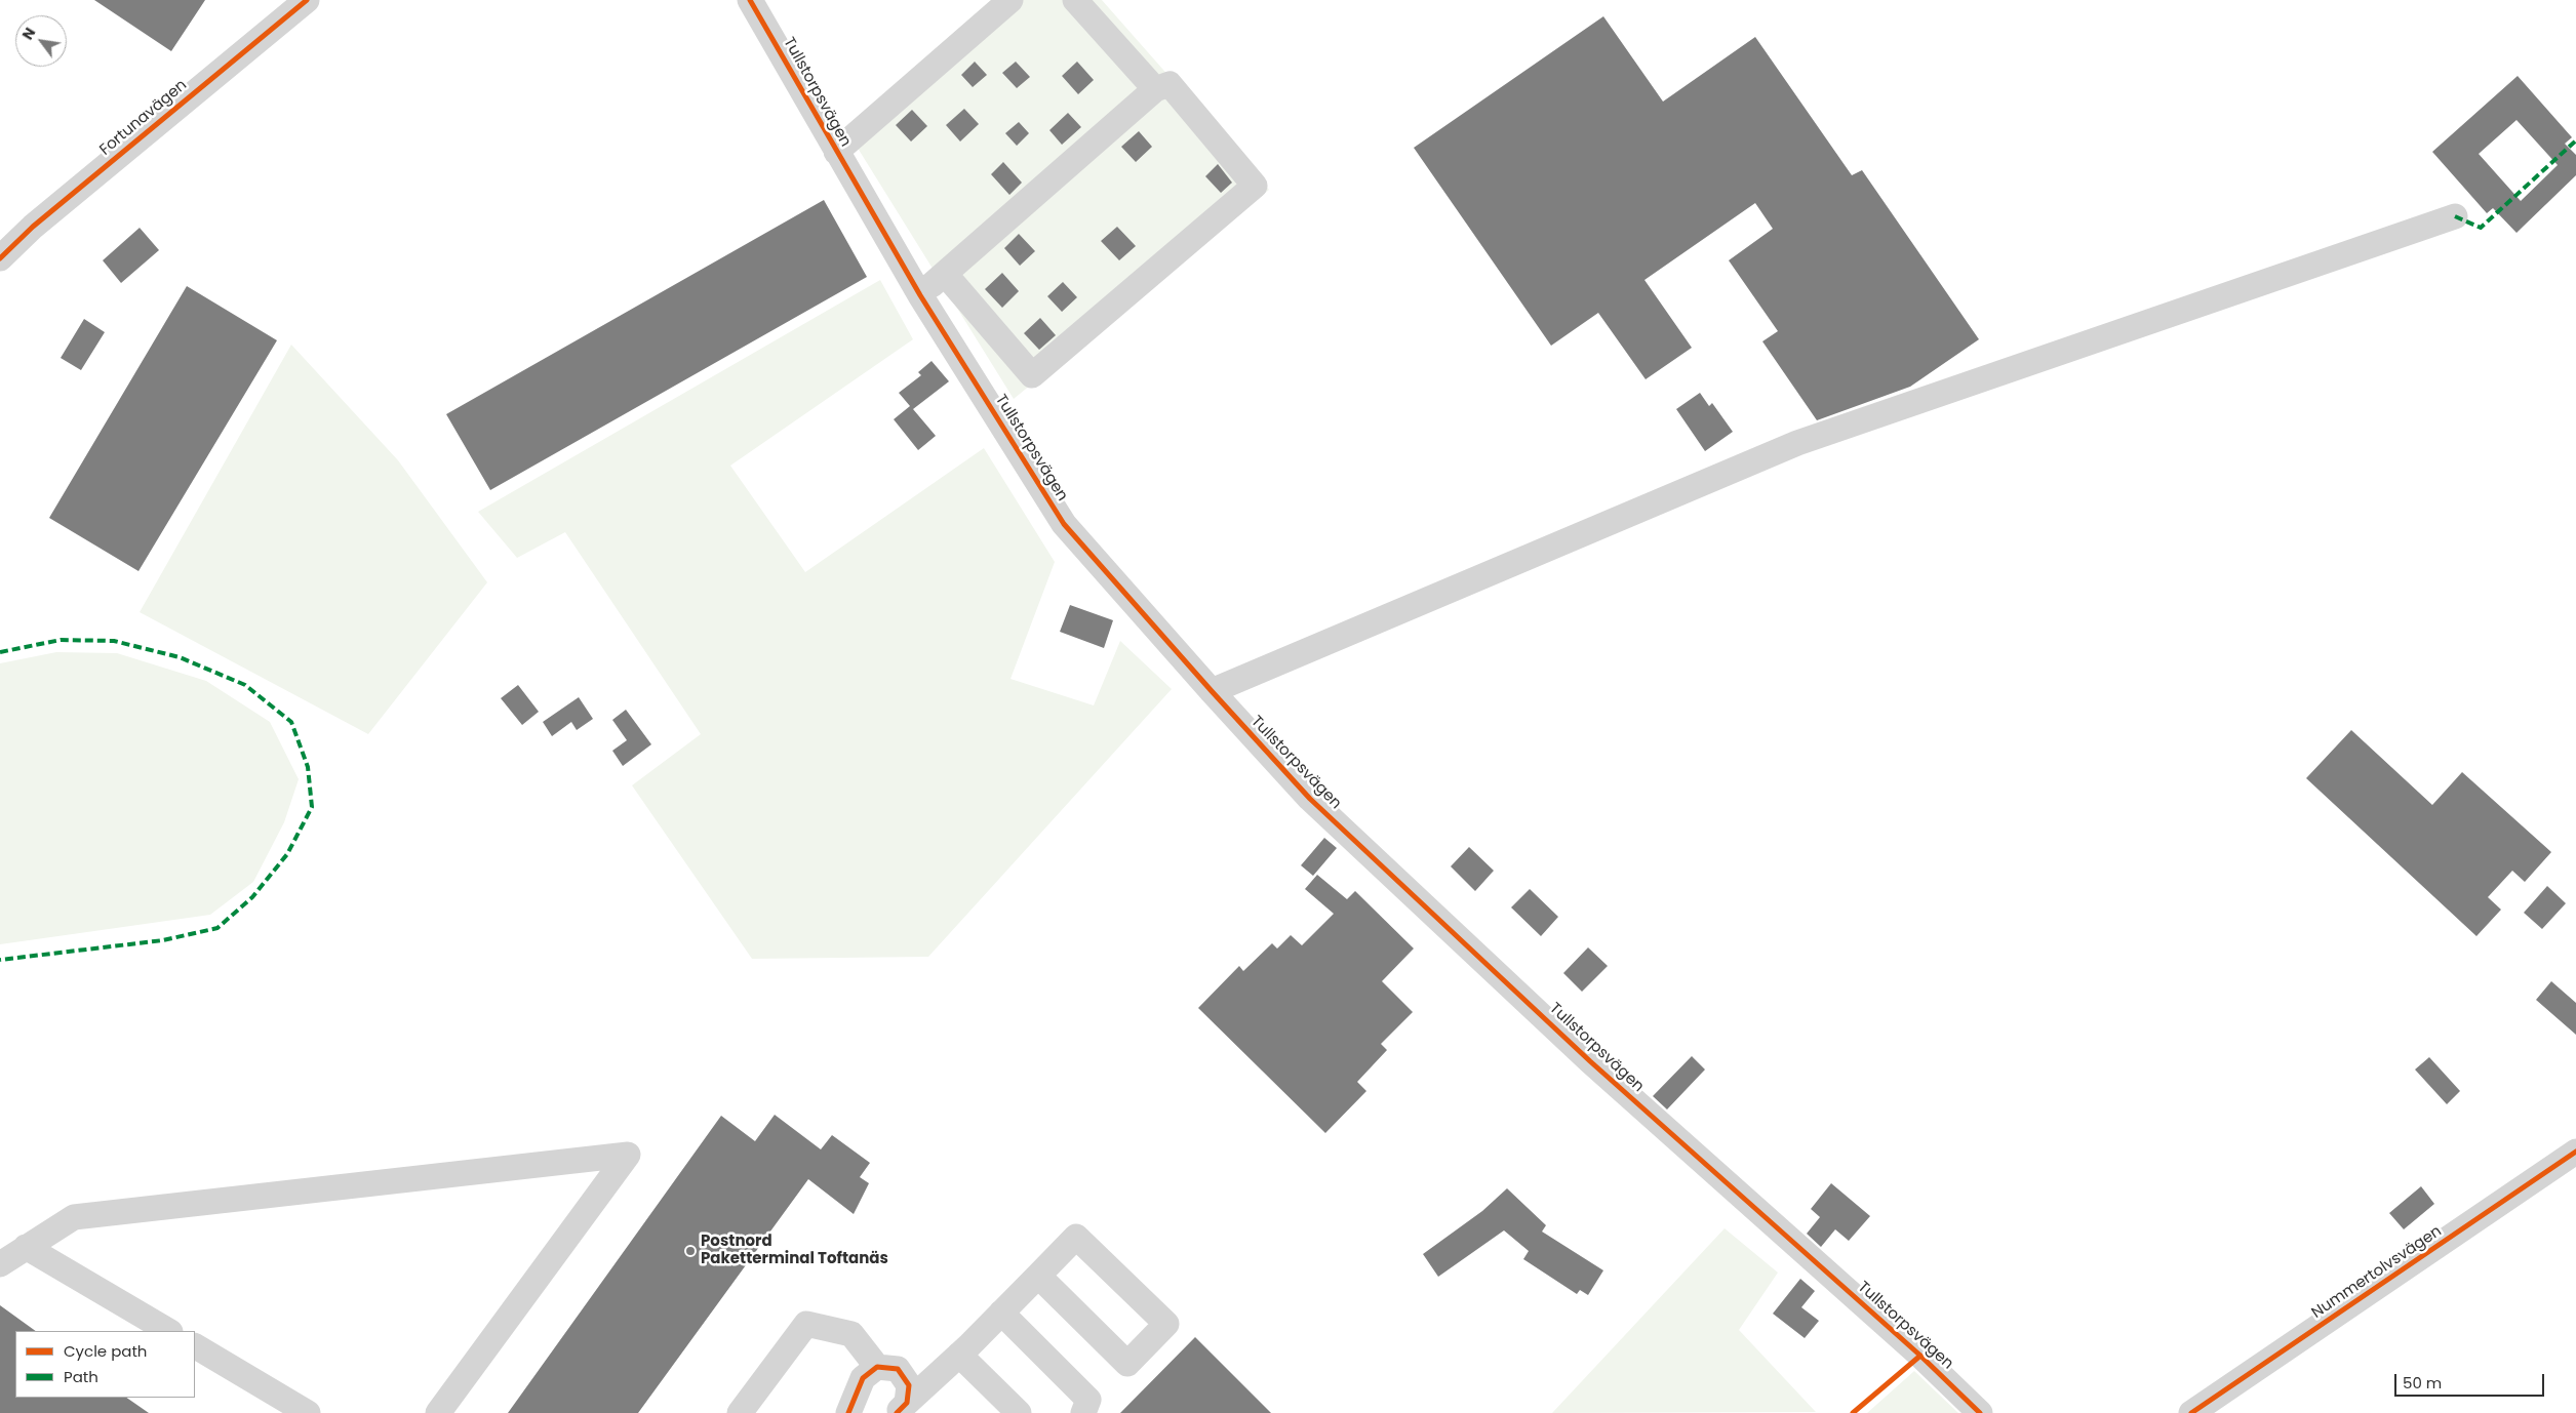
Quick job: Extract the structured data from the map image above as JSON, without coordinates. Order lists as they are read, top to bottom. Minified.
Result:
{"streets":{"street":["Tullstorpsvägen","Fortunavägen","Nummertolvsvägen"]},"places":["Postnord Paketterminal Toftanäs"],"legend":["Cycle path","Path"],"scale_bar":"50 m","north":"top left"}
